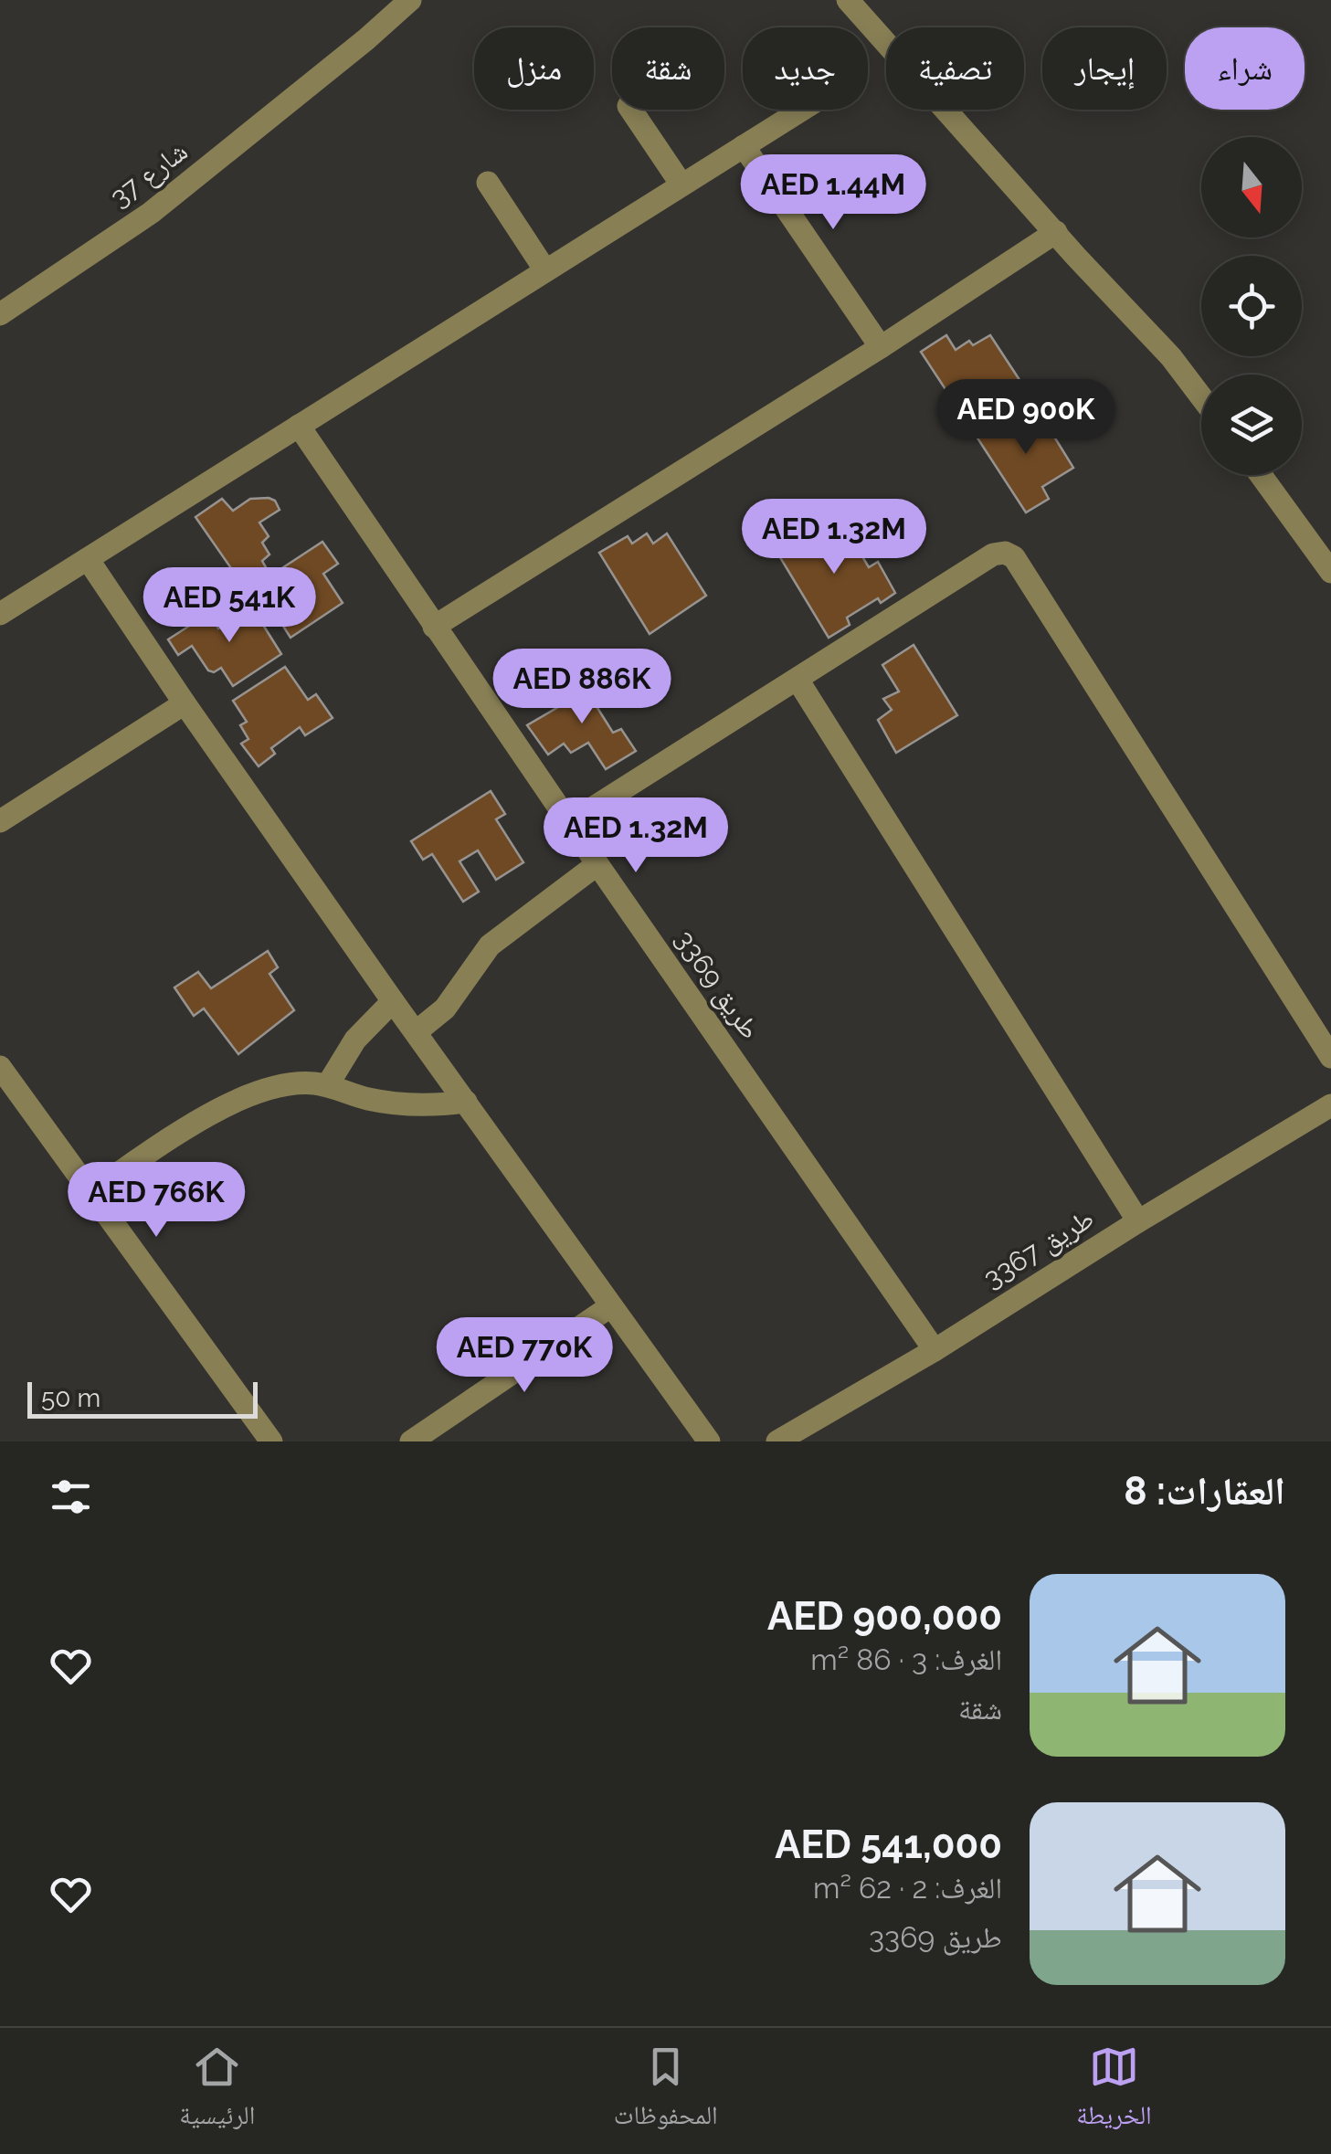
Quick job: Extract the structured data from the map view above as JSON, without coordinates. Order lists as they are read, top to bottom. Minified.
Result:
{"streets":{"street":["شارع 37","طريق 3369","طريق 3367"]},"crossings":[["طريق 3369","طريق 3367"]],"scale_bar":"50 m","north":"bottom","page":{"chip":["شراء","إيجار","تصفية","جديد","شقة","منزل"],"price":["AED 1.44M","AED 900K","AED 1.32M","AED 541K","AED 886K","AED 1.32M","AED 766K","AED 770K"],"scale":"50 m","heading":"العقارات: 8","list":[{"name":"AED 900,000","note":"الغرف: 3 · 86 m² · شقة"},{"name":"AED 541,000","note":"الغرف: 2 · 62 m² · طريق 3369"}],"tabs":["الخريطة","المحفوظات","الرئيسية"]}}
